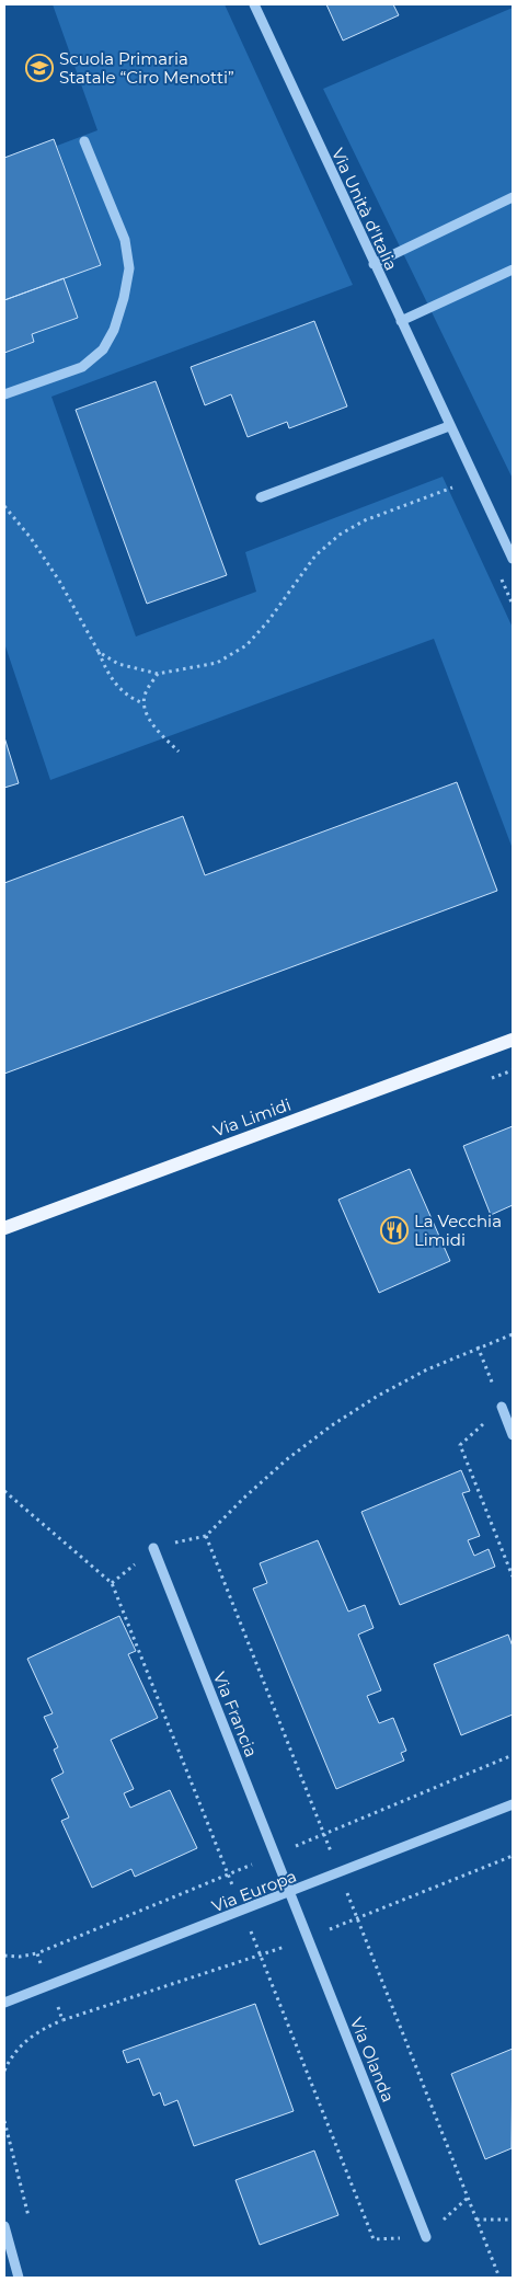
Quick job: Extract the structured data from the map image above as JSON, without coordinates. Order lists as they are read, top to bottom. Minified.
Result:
{"streets":{"main road":["Via Limidi"],"street":["Via Unità d'Italia","Via Francia","Via Europa","Via Olanda"]},"crossings":[["Via Francia","Via Europa"],["Via Francia","Via Olanda"],["Via Europa","Via Olanda"]],"places":{"school or university":["Scuola Primaria Statale “Ciro Menotti”"],"restaurant":["La Vecchia Limidi"]}}
